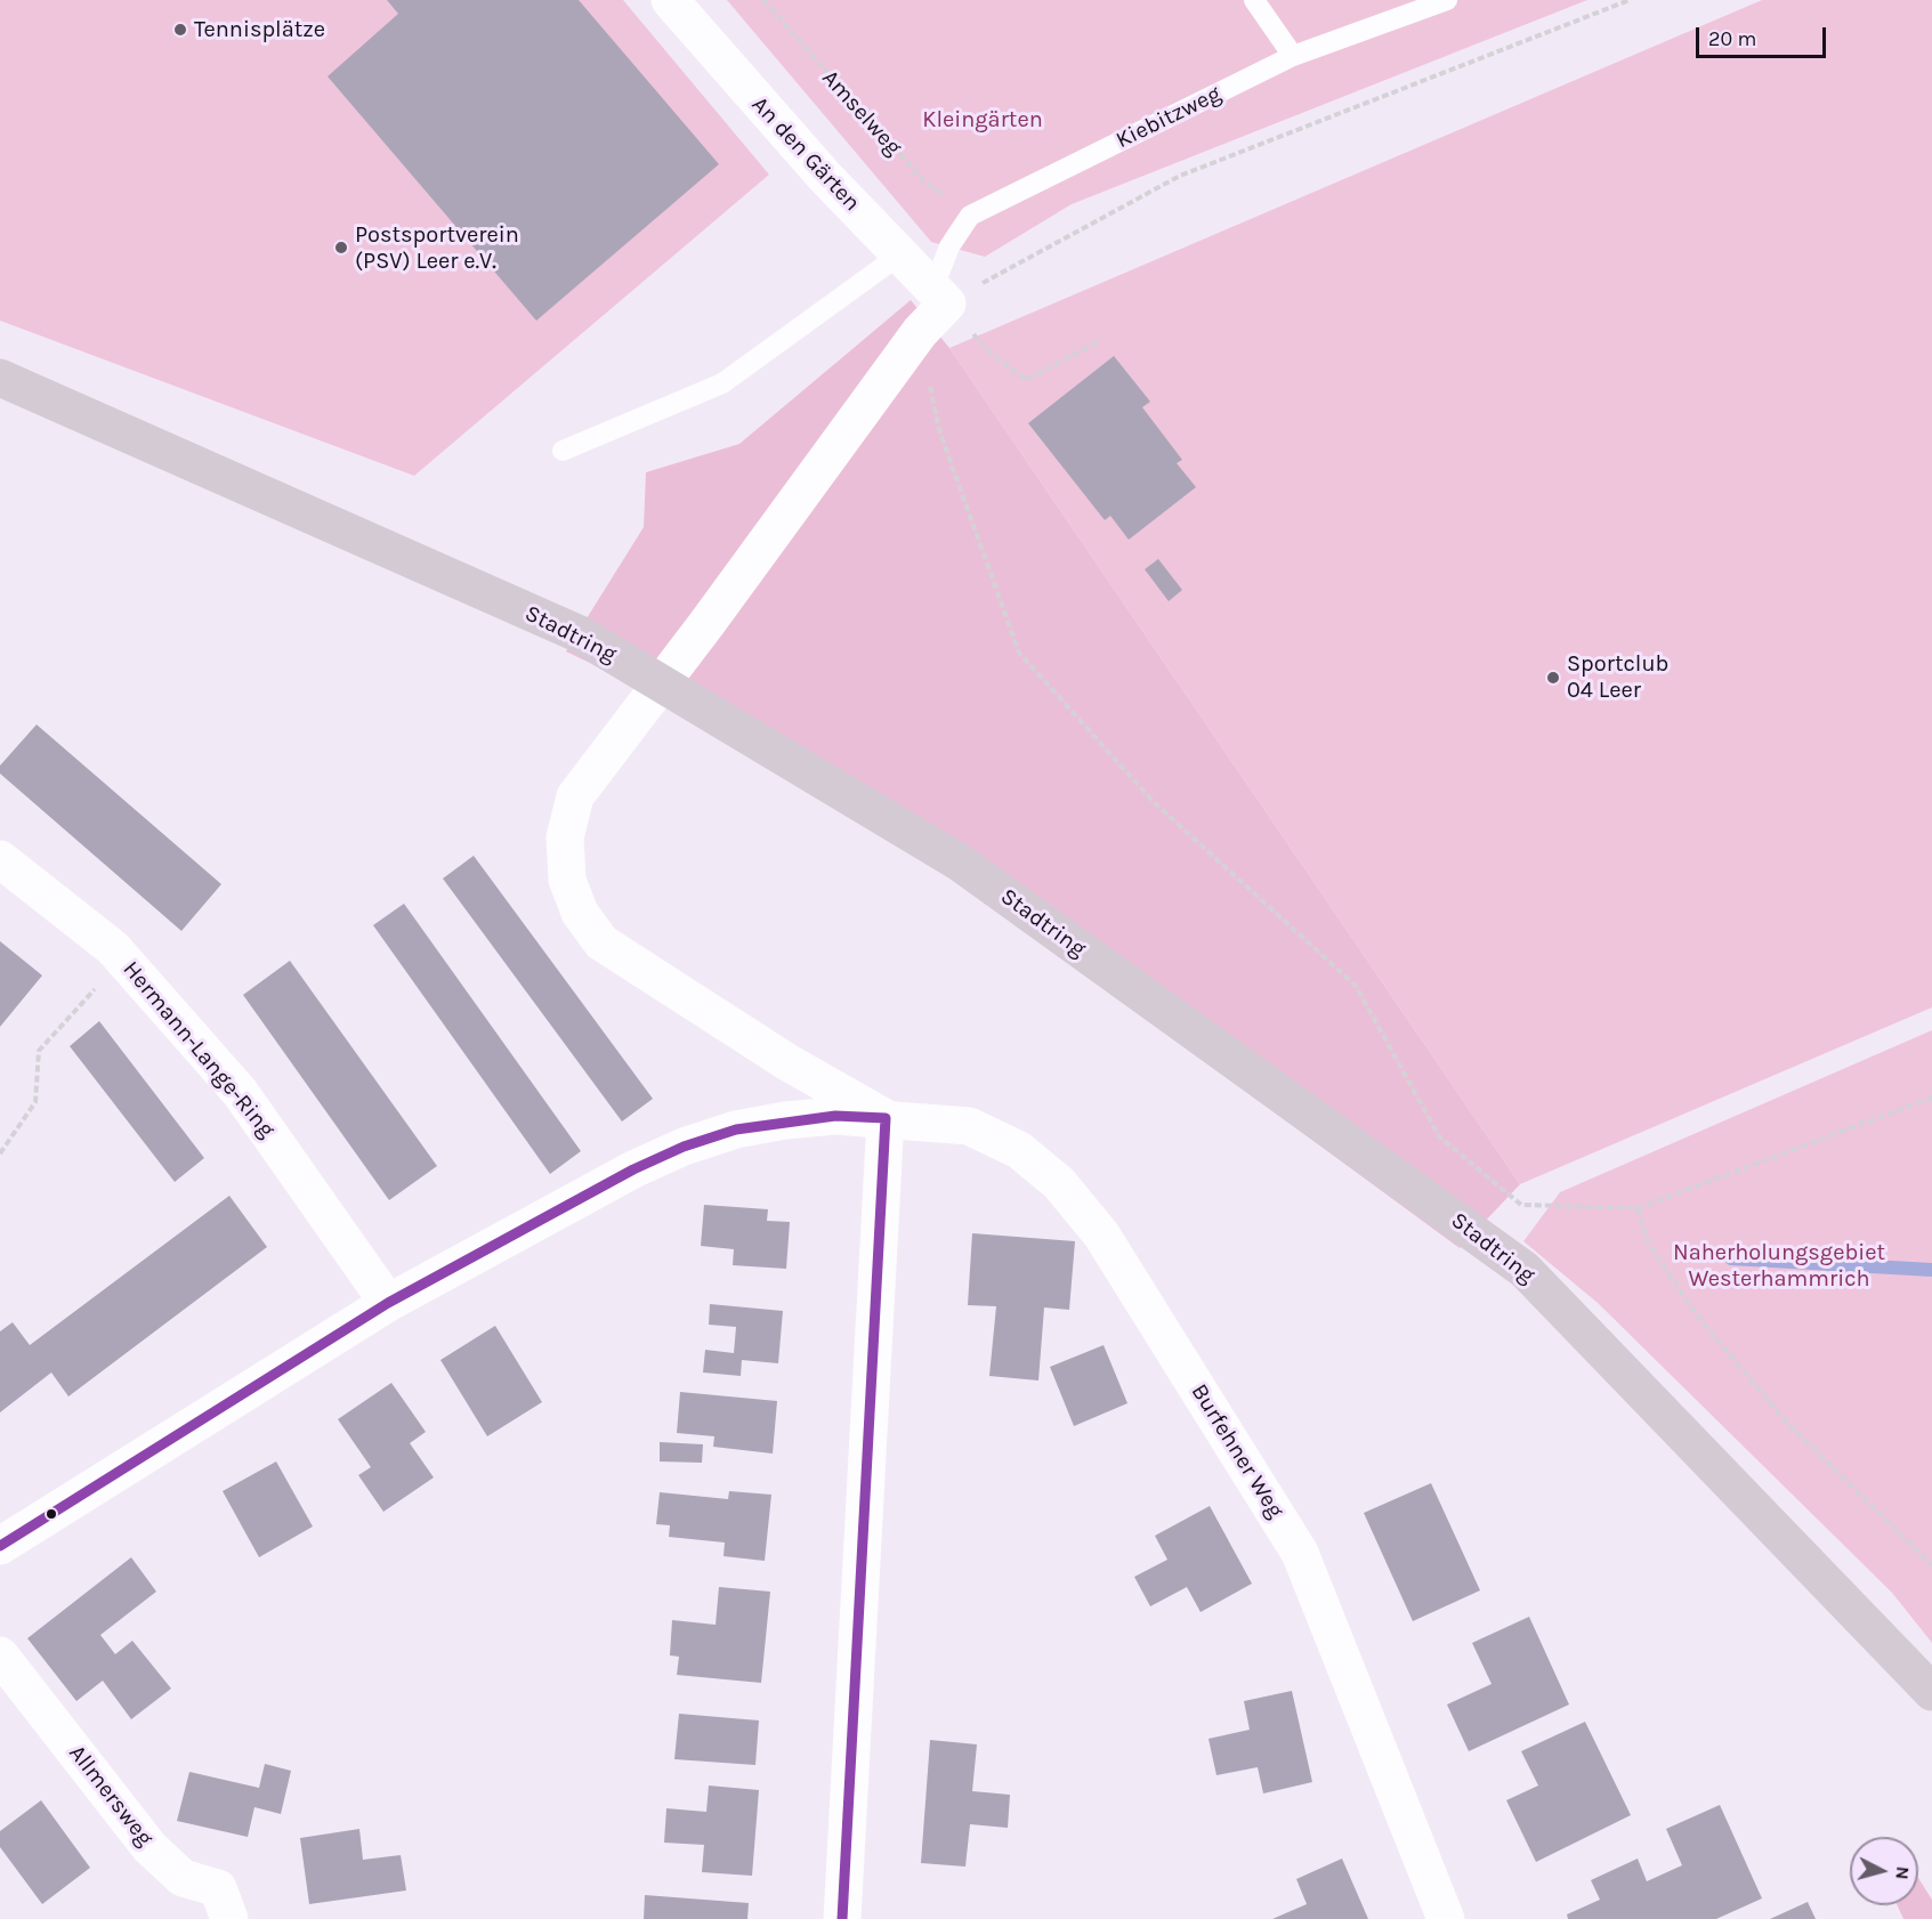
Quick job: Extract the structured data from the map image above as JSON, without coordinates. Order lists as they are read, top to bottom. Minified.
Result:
{"streets":{"highway":["Stadtring"],"street":["An den Gärten","Hermann-Lange-Ring","Burfehner Weg","Allmersweg"],"lane":["Kiebitzweg"],"path":["Amselweg"]},"crossings":[["Amselweg","Kiebitzweg"],["Hermann-Lange-Ring","Burfehner Weg"]],"parks":["Kleingärten","Naherholungsgebiet Westerhammrich"],"places":["Tennisplätze","Postsportverein (PSV) Leer e.V.","Sportclub 04 Leer"],"scale_bar":"20 m","north":"right"}
